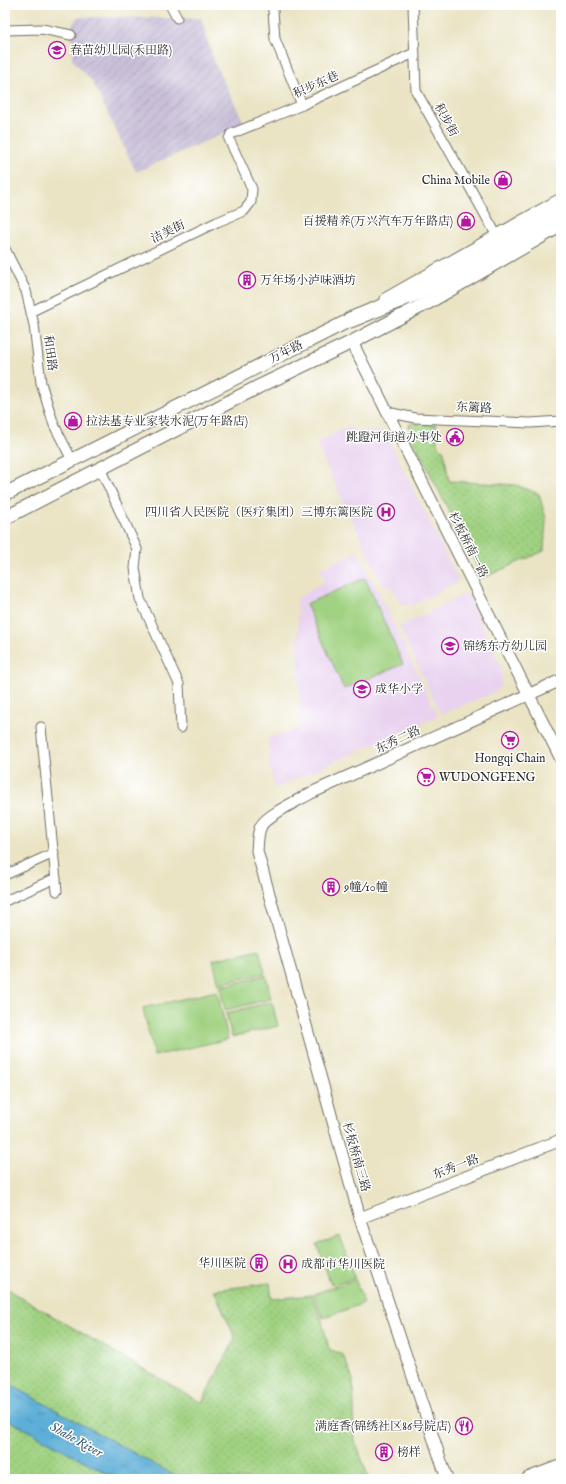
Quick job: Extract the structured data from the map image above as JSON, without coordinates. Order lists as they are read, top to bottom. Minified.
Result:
{"streets":{"main road":["万年路"],"street":["积步东巷","积步街","洁美街","和田路","东篱路","杉板桥南一路","东秀二路","杉板桥南三路","东秀一路"]},"crossings":[["积步东巷","积步街"],["积步东巷","洁美街"],["积步街","万年路"],["洁美街","和田路"],["万年路","和田路"],["万年路","杉板桥南一路"],["东篱路","杉板桥南一路"],["杉板桥南一路","东秀二路"],["东秀二路","杉板桥南三路"],["杉板桥南三路","东秀一路"]],"water":["Shahe River"],"places":{"school or university":["春苗幼儿园(禾田路)","锦绣东方幼儿园","成华小学"],"shop":["China Mobile","百援精养(万兴汽车万年路店)","拉法基专业家装水泥(万年路店)"],"building":["万年场小泸味酒坊","9幢/10幢","华川医院","榜样"],"public building":["跳蹬河街道办事处"],"hospital":["四川省人民医院（医疗集团）三博东篱医院","成都市华川医院"],"supermarket":["Hongqi Chain","WUDONGFENG"],"restaurant":["满庭香(锦绣社区86号院店)"]}}
